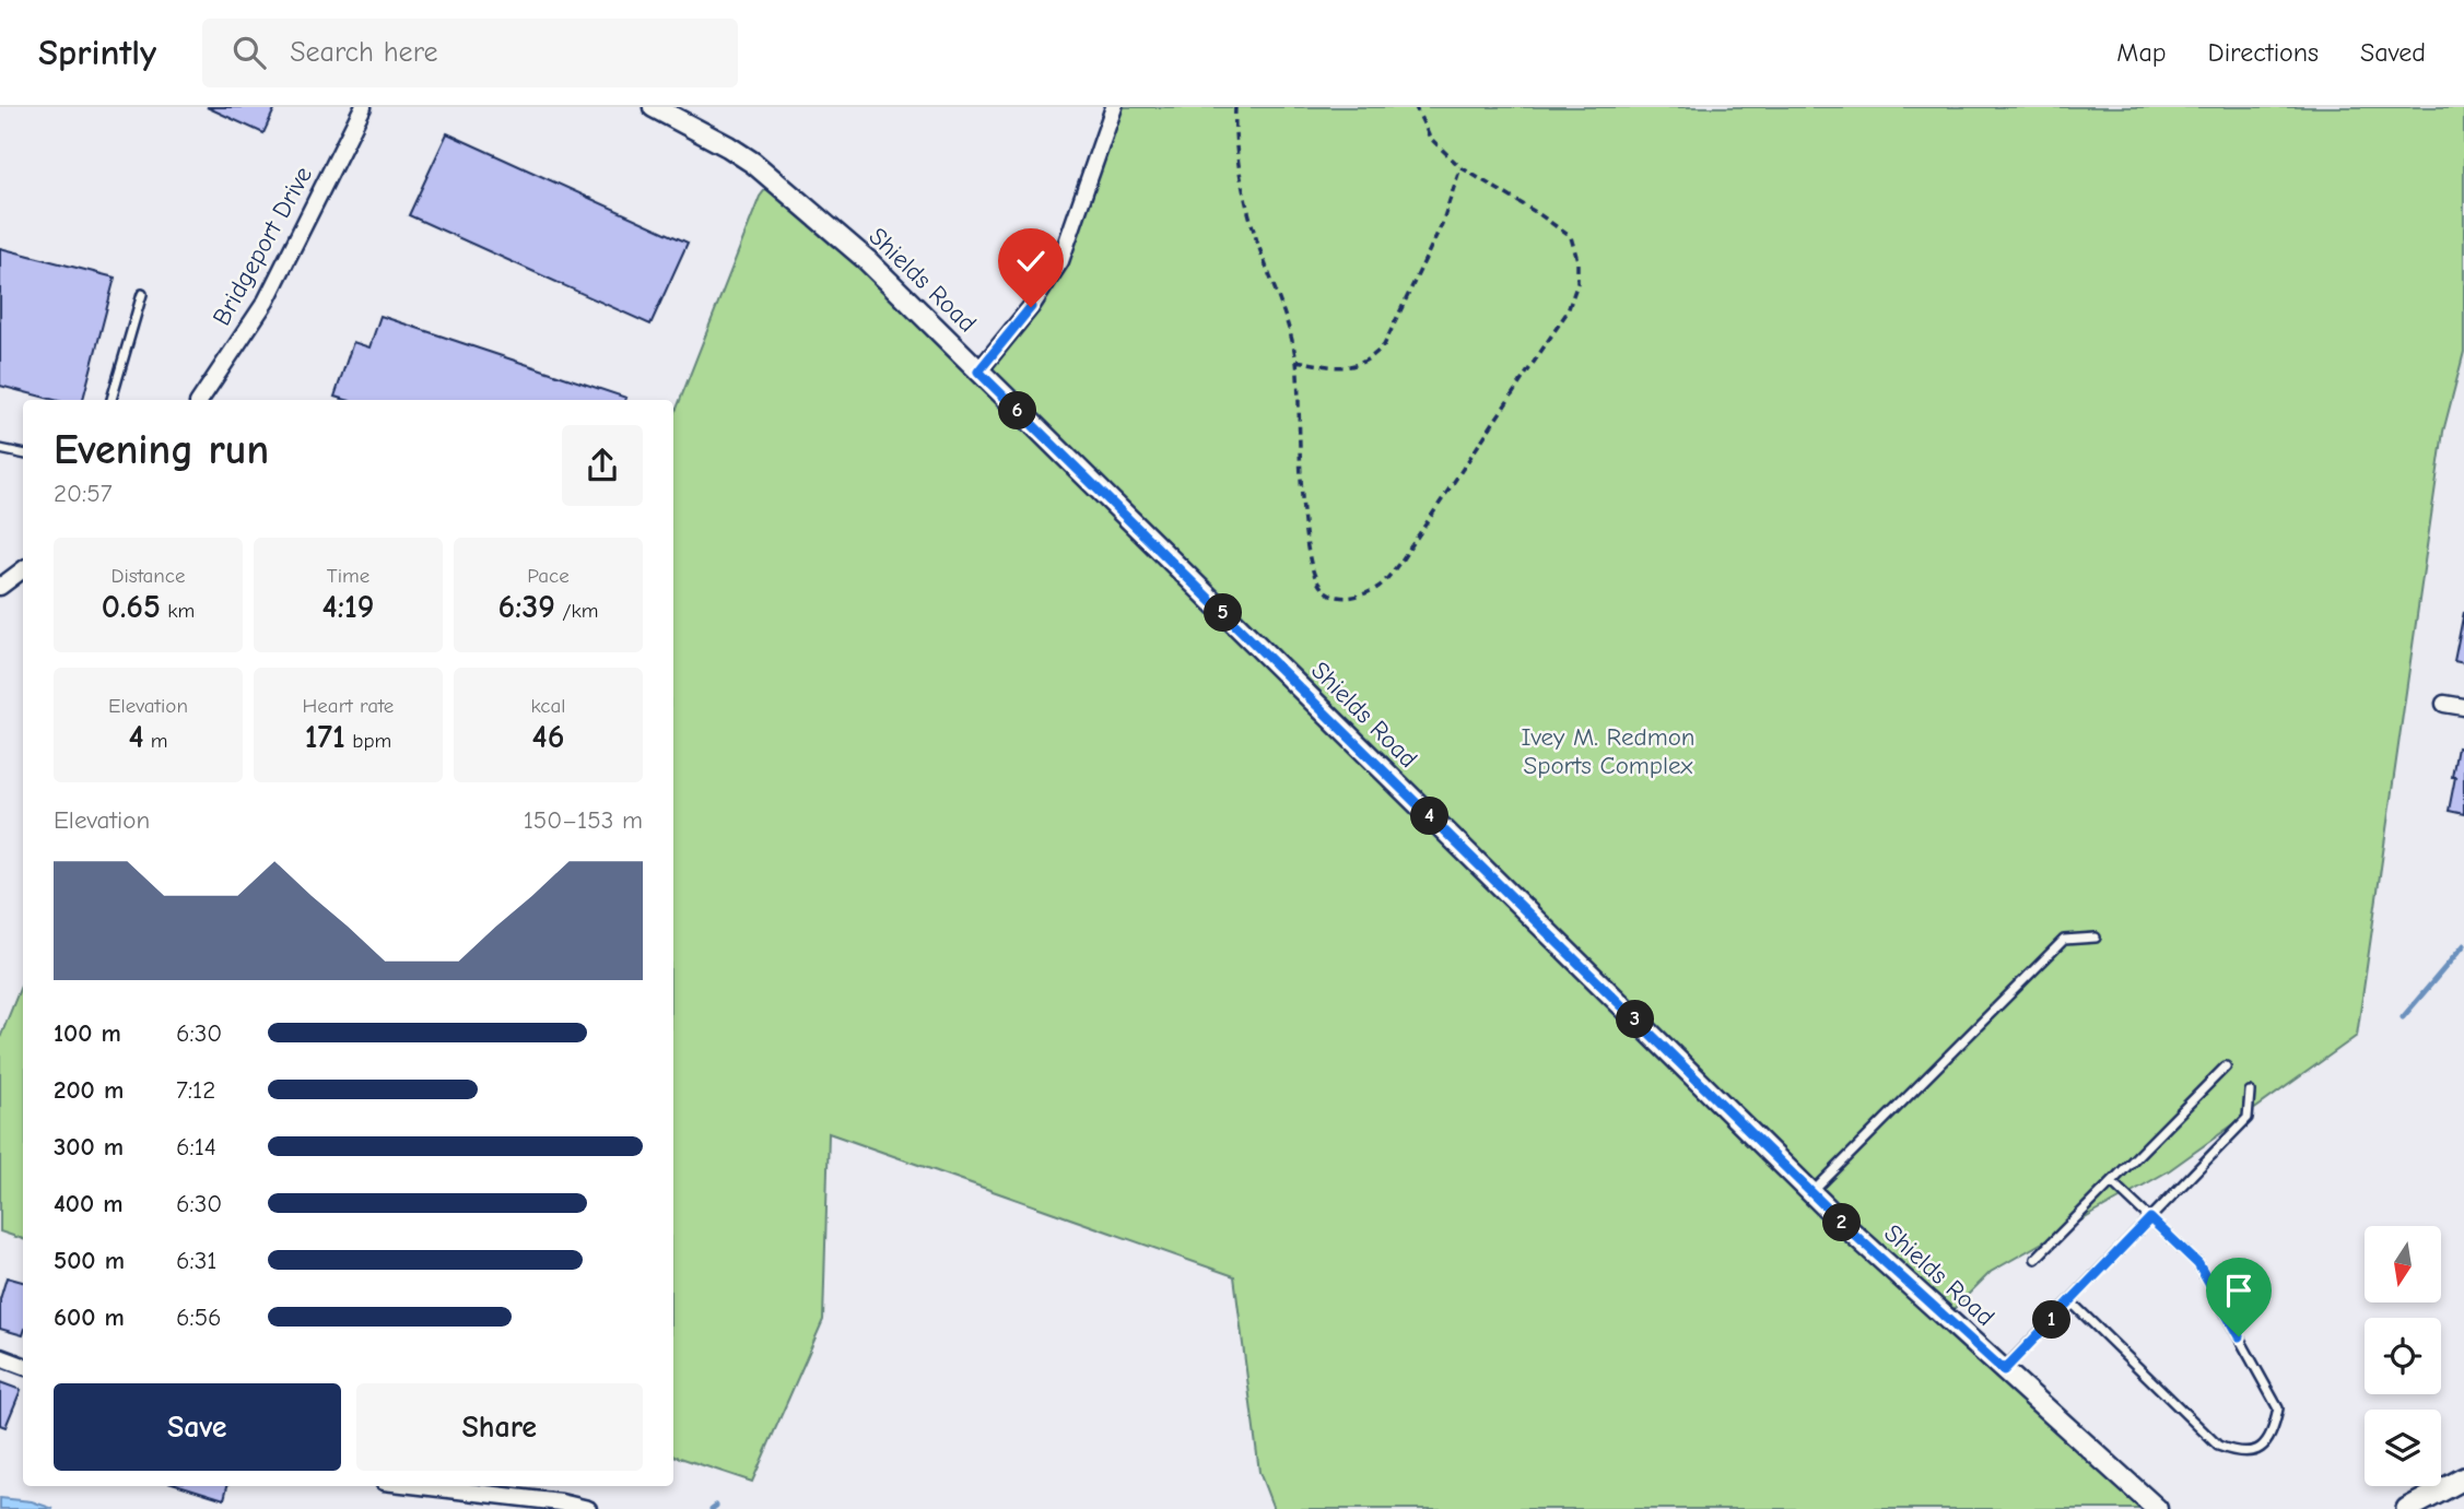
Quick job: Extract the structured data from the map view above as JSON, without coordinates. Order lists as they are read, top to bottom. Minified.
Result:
{"streets":{"street":["Bridgeport Drive","Shields Road"]},"parks":["Ivey M. Redmon Sports Complex"],"north":"bottom","page":{"header":"Sprintly","search":"Search here","nav":["Map","Directions","Saved"],"pins":["6","5","4","3","2","1"],"heading":["Evening run","20:57"],"stats":[["Distance","0.65 km"],["Time","4:19"],["Pace","6:39 /km"],["Elevation","4 m"],["Heart rate","171 bpm"],["kcal","46"]],"chart":["Elevation","150–153 m"],"list":[{"name":"100 m","note":"6:30"},{"name":"200 m","note":"7:12"},{"name":"300 m","note":"6:14"},{"name":"400 m","note":"6:30"},{"name":"500 m","note":"6:31"},{"name":"600 m","note":"6:56"}],"buttons":["Save","Share"]}}
